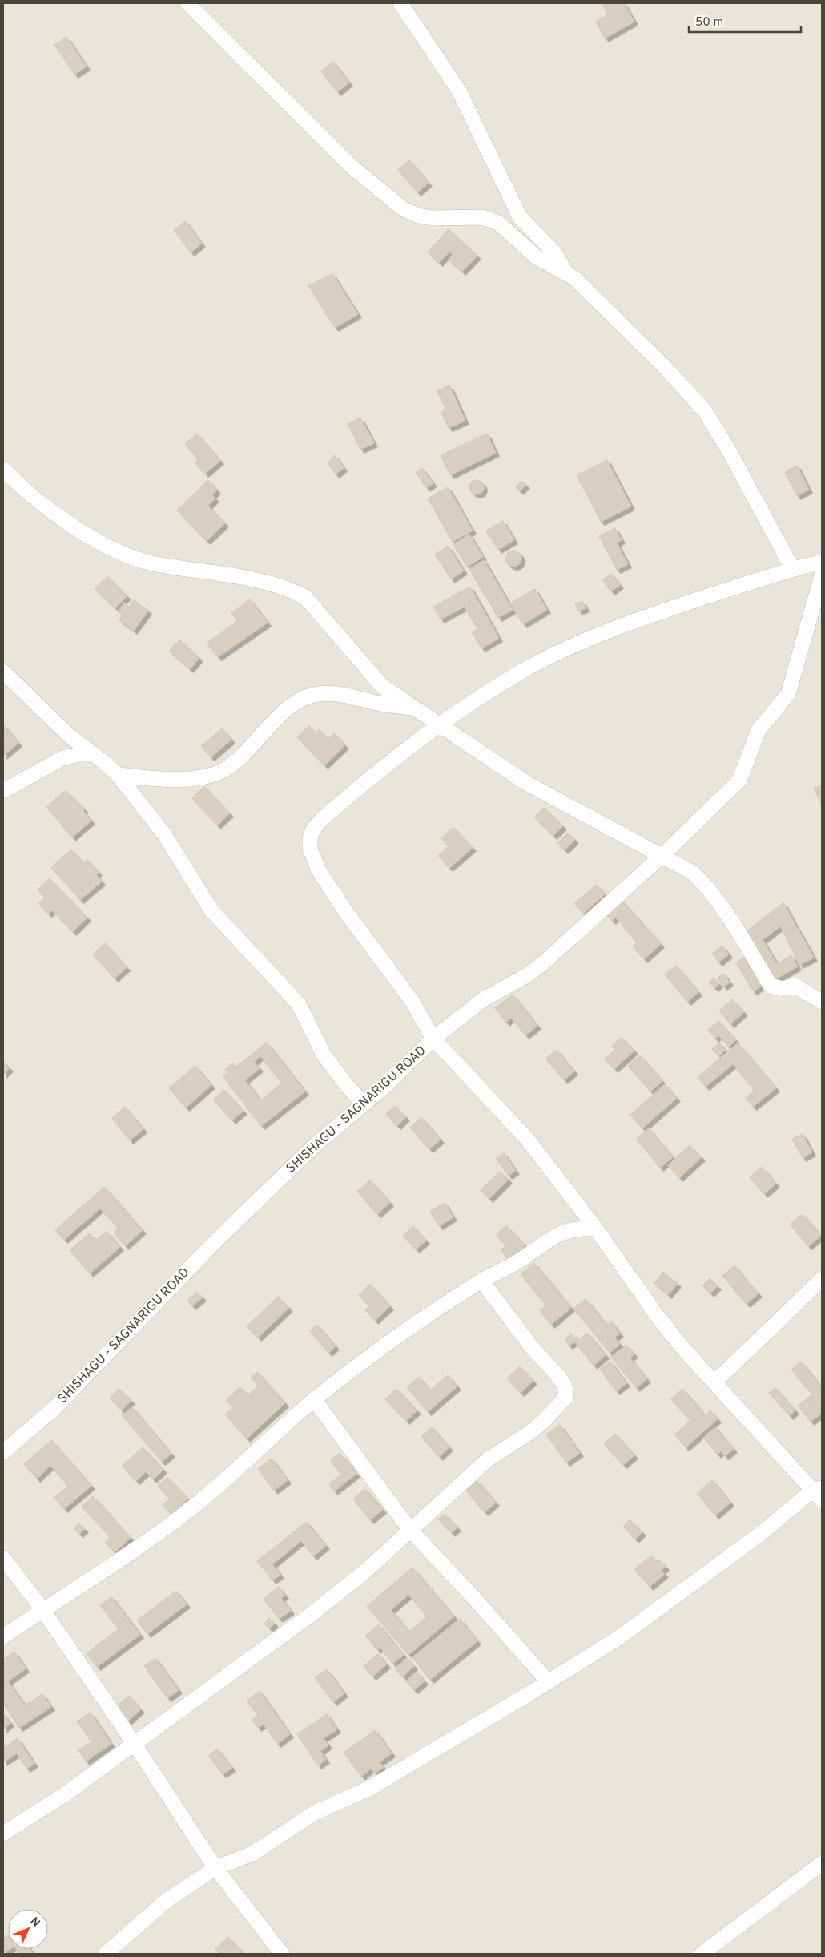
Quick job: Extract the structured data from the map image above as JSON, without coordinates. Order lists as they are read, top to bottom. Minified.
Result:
{"streets":{"street":["SHISHAGU - SAGNARIGU ROAD"]},"scale_bar":"50 m","north":"top right"}
